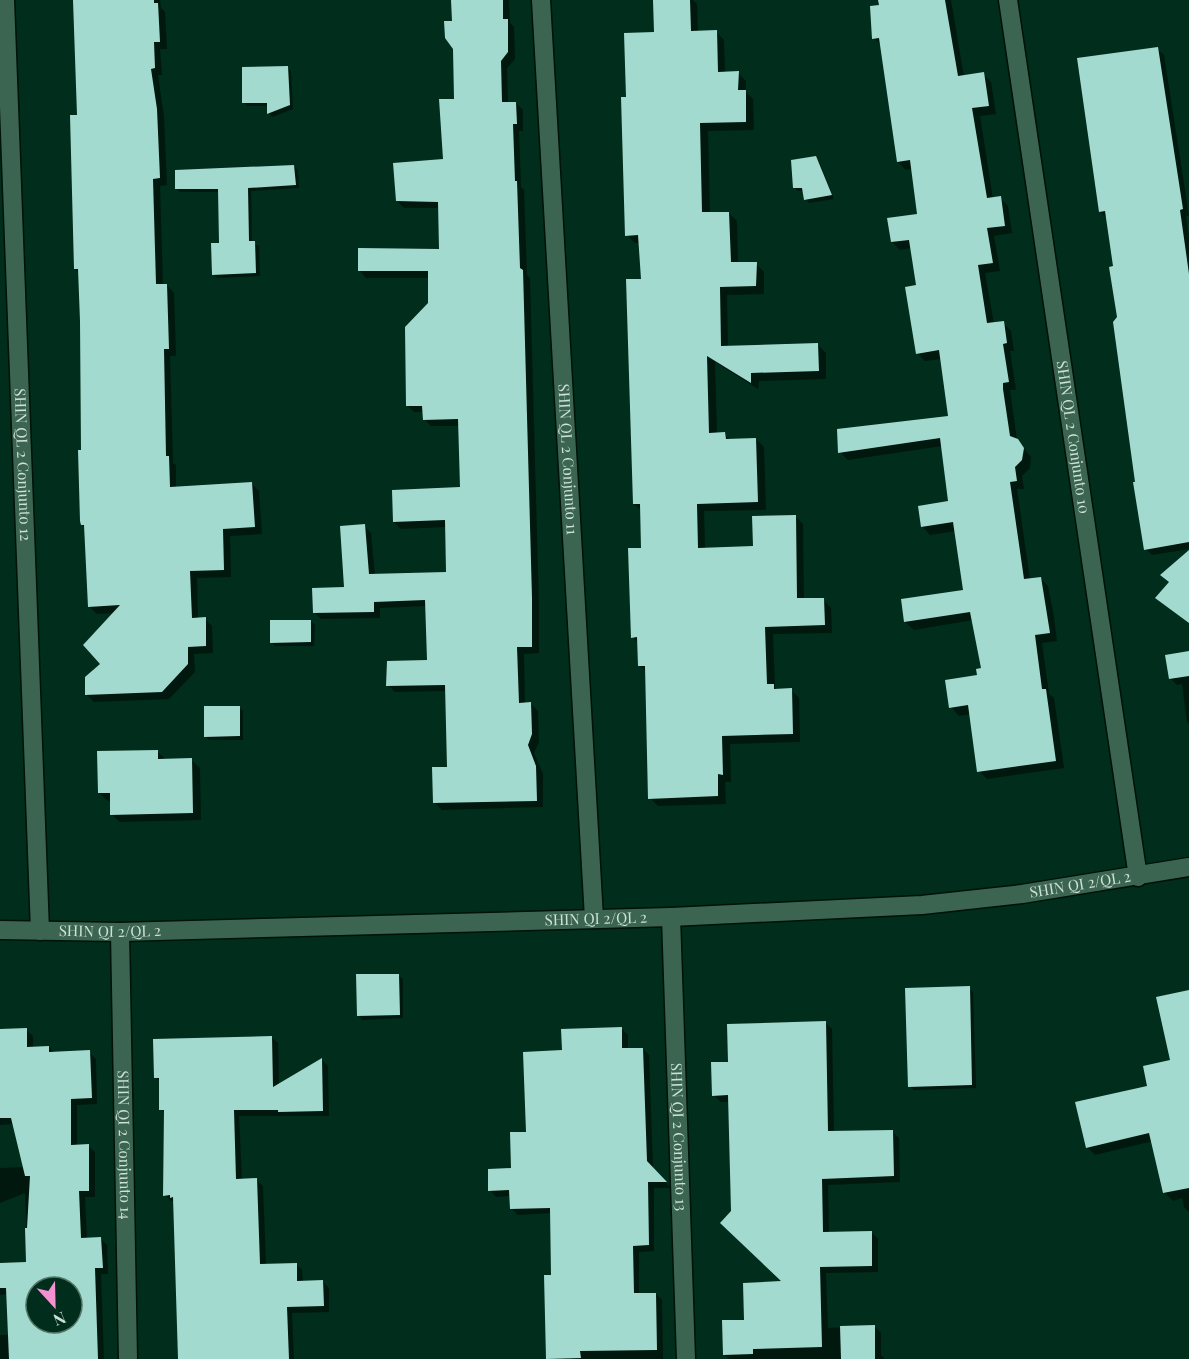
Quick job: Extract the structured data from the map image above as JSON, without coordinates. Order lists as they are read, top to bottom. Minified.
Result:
{"streets":{"street":["SHIN QL 2 Conjunto 10","SHIN QL 2 Conjunto 11","SHIN QL 2 Conjunto 12","SHIN QI 2/QL 2","SHIN QI 2 Conjunto 13","SHIN QI 2 Conjunto 14"]},"crossings":[["SHIN QL 2 Conjunto 10","SHIN QI 2/QL 2"],["SHIN QL 2 Conjunto 11","SHIN QI 2/QL 2"],["SHIN QL 2 Conjunto 12","SHIN QI 2/QL 2"],["SHIN QI 2/QL 2","SHIN QI 2 Conjunto 13"],["SHIN QI 2/QL 2","SHIN QI 2 Conjunto 14"]],"north":"bottom"}
